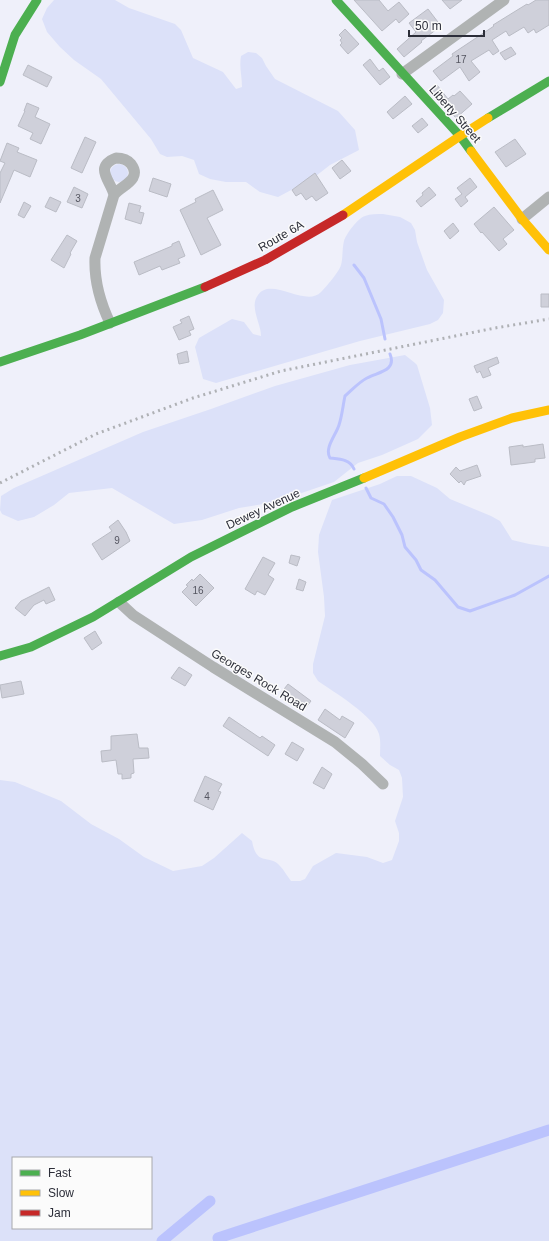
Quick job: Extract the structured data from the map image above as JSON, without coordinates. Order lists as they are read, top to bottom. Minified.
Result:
{"streets":{"street":["Liberty Street","Route 6A","Dewey Avenue","Georges Rock Road"]},"crossings":[["Liberty Street","Route 6A"],["Dewey Avenue","Georges Rock Road"]],"house_numbers":["17","3","9","16","4"],"legend":["Fast","Slow","Jam"],"scale_bar":"50 m"}
